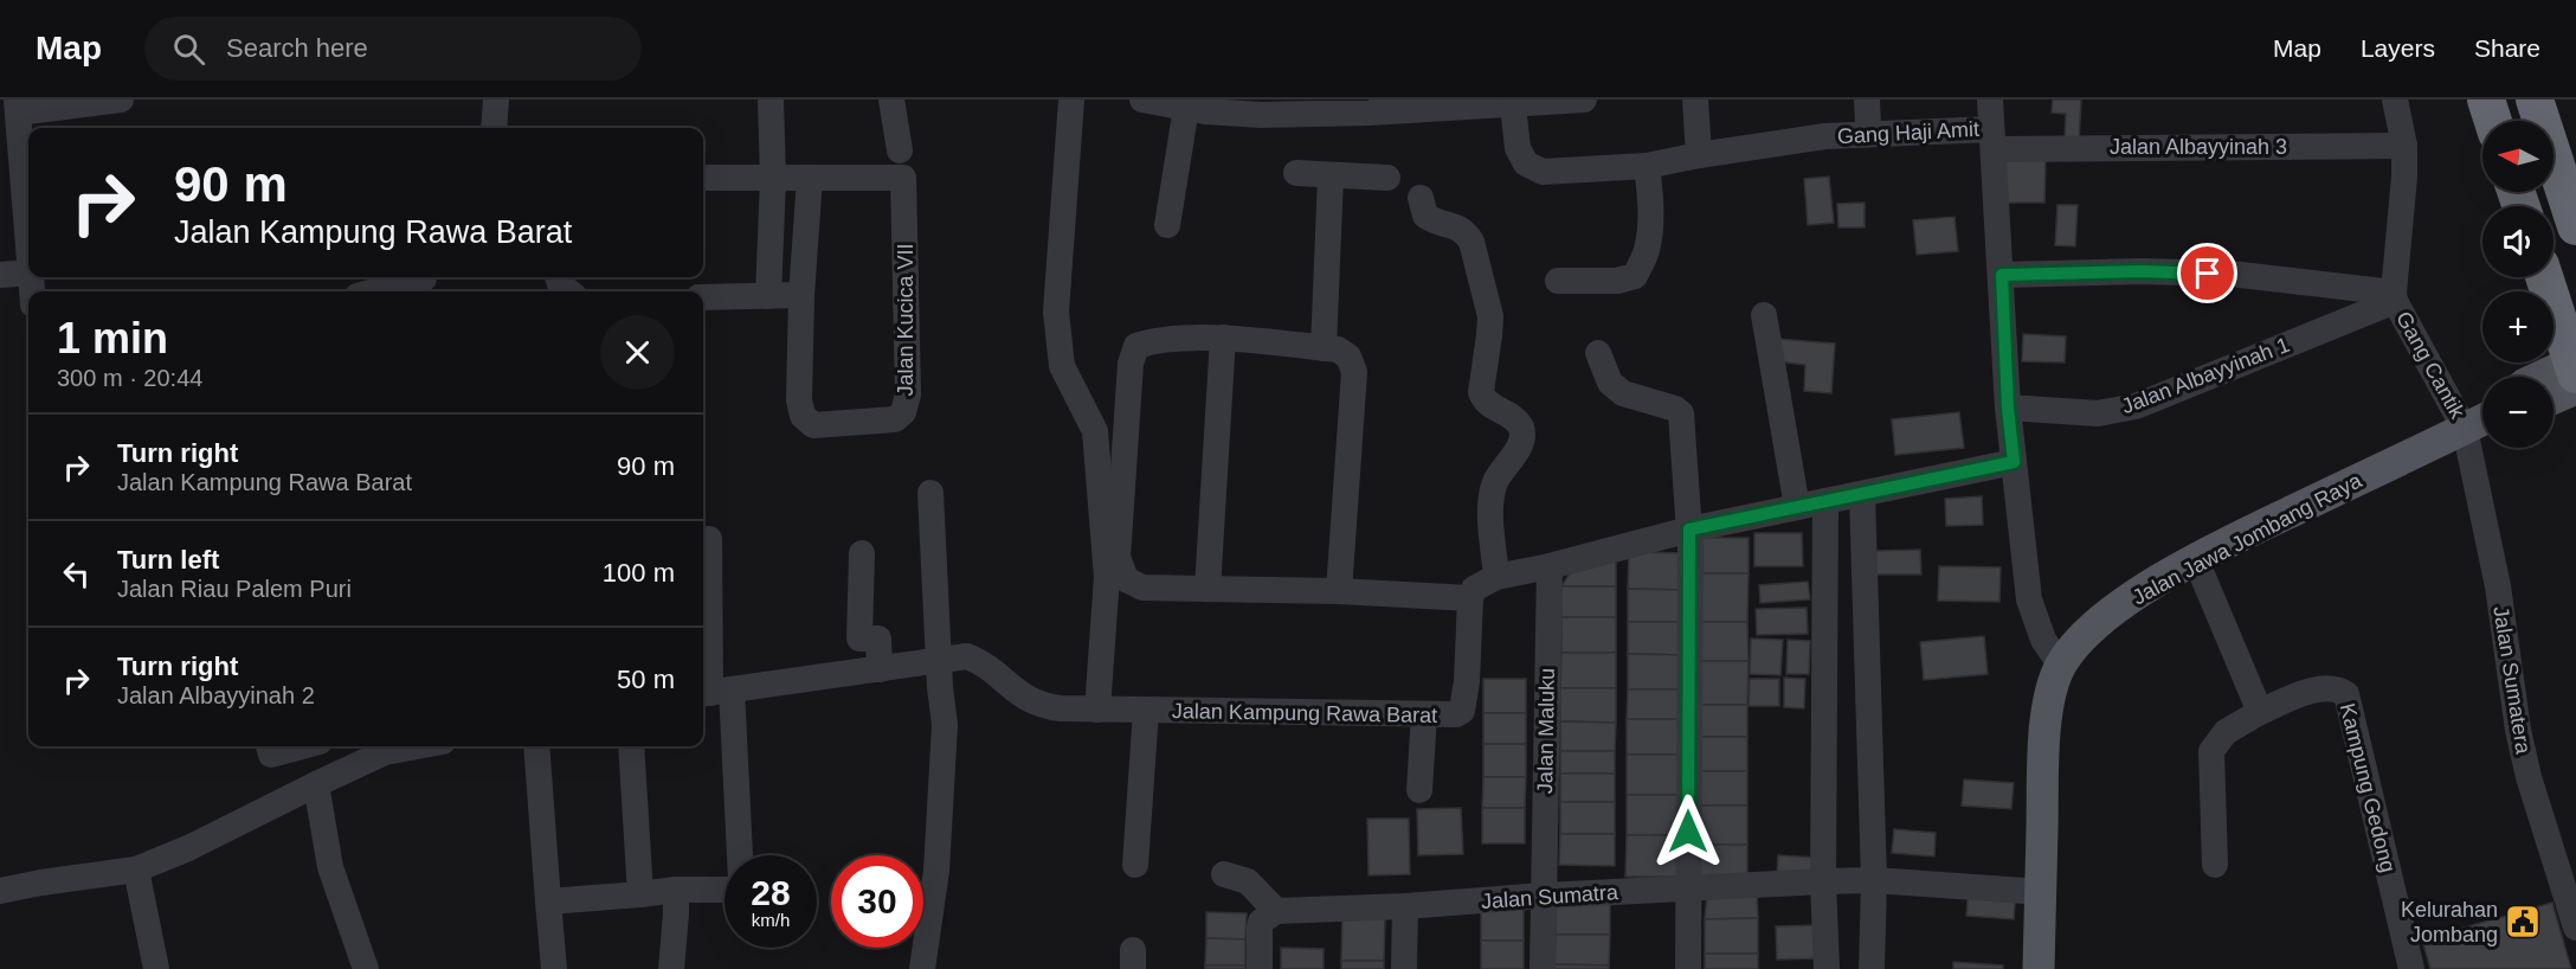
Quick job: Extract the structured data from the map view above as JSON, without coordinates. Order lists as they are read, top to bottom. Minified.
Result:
{"streets":{"main road":["Jalan Jawa Jombang Raya"],"street":["Gang Haji Amit","Jalan Albayyinah 3","Jalan Kucica VII","Gang Cantik","Jalan Albayyinah 1","Jalan Sumatera","Jalan Kampung Rawa Barat","Jalan Maluku","Kampung Gedong","Jalan Sumatra"]},"crossings":[["Gang Haji Amit","Jalan Albayyinah 3"],["Gang Cantik","Jalan Albayyinah 1"],["Gang Cantik","Jalan Jawa Jombang Raya"],["Gang Cantik","Jalan Sumatera"],["Jalan Jawa Jombang Raya","Jalan Sumatera"],["Jalan Jawa Jombang Raya","Jalan Sumatra"],["Jalan Maluku","Jalan Sumatra"]],"places":{"public building":["Kelurahan Jombang"]},"north":"left","page":{"header":"Map","search":"Search here","nav":["Map","Layers","Share"],"map_buttons":["+","−"],"turn":["90 m","Jalan Kampung Rawa Barat"],"heading":["1 min","300 m · 20:44"],"list":[{"name":"Turn right","note":"Jalan Kampung Rawa Barat","value":"90 m"},{"name":"Turn left","note":"Jalan Riau Palem Puri","value":"100 m"},{"name":"Turn right","note":"Jalan Albayyinah 2","value":"50 m"}],"speed":"28 km/h","limit":"30"}}
